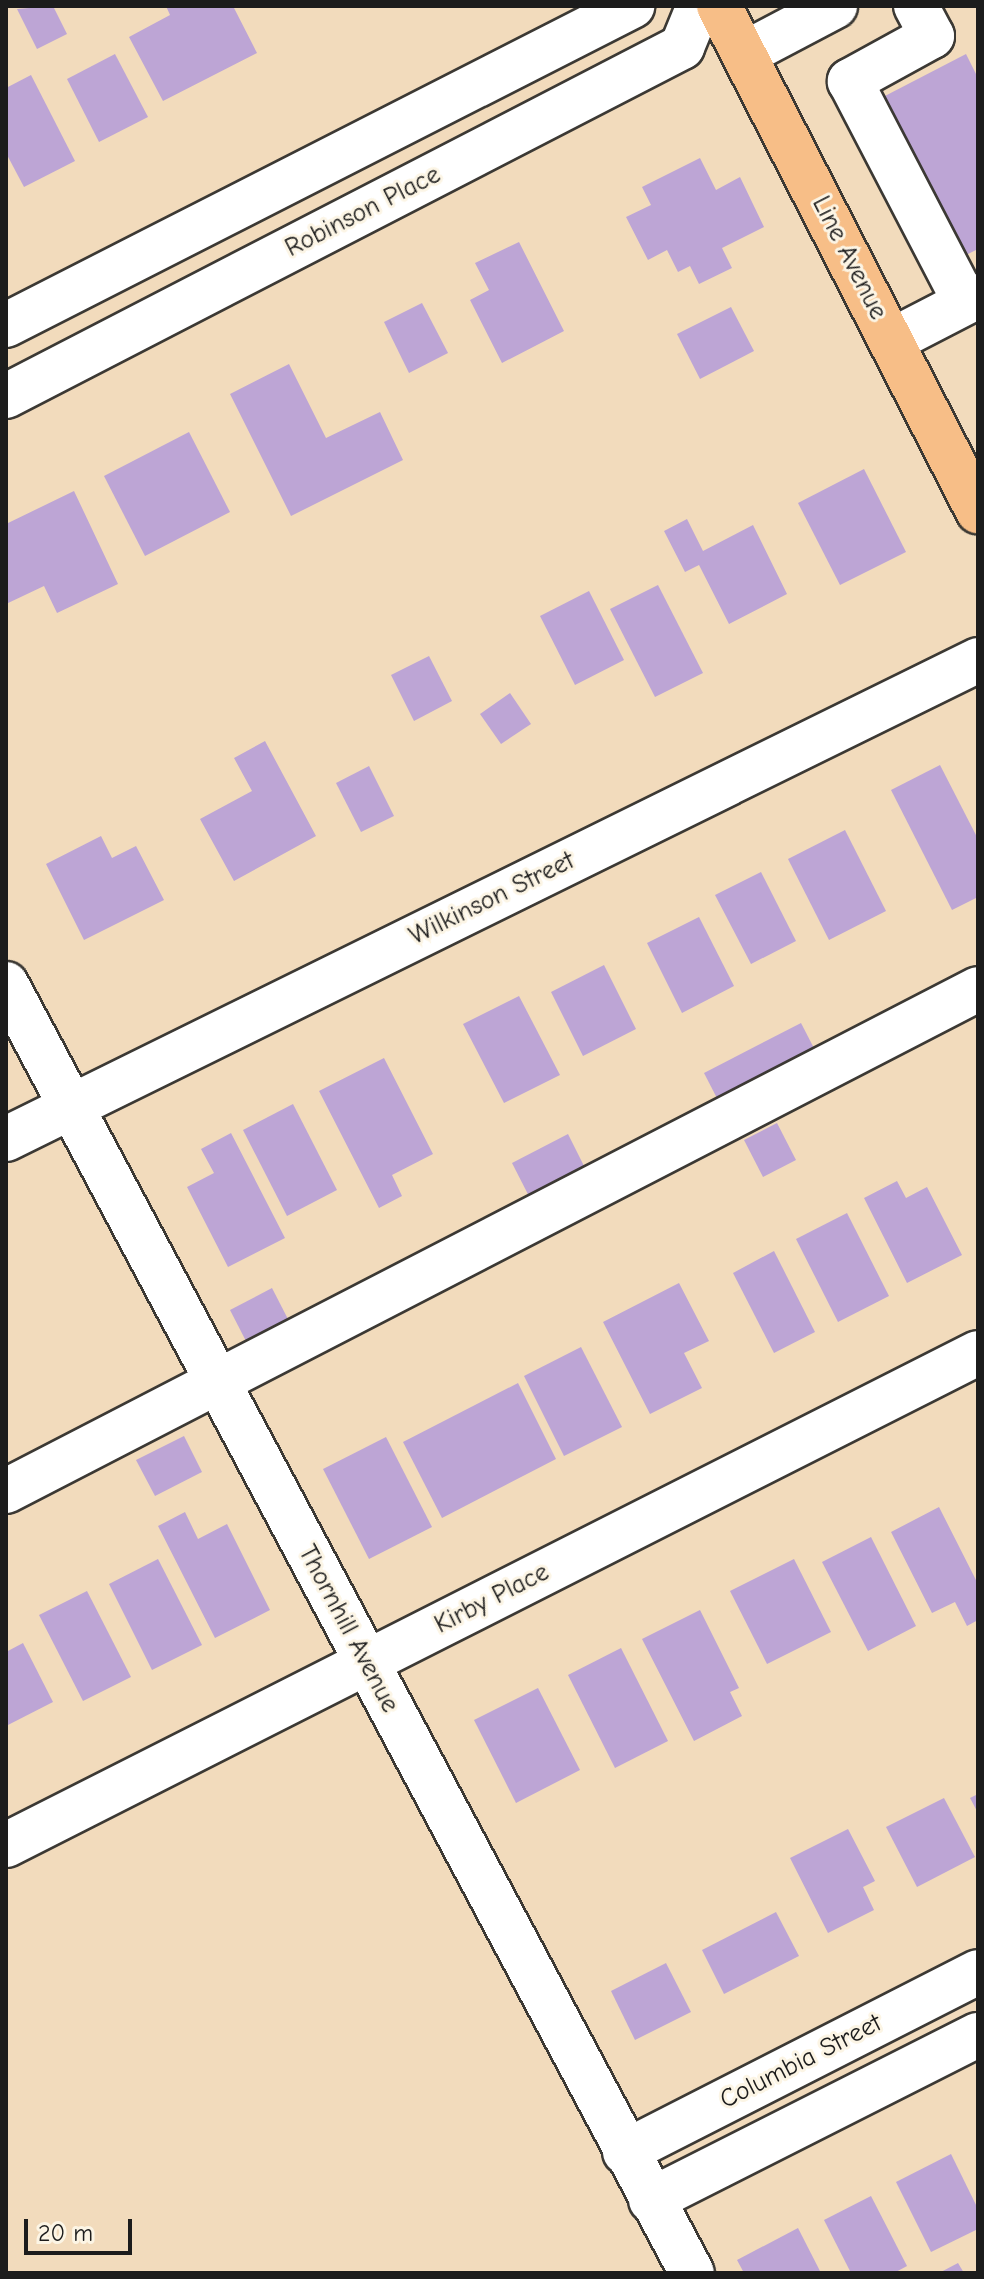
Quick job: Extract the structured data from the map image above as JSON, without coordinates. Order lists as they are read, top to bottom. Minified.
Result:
{"streets":{"main road":["Line Avenue"],"street":["Robinson Place","Wilkinson Street","Kirby Place","Thornhill Avenue","Columbia Street"]},"crossings":[["Robinson Place","Line Avenue"],["Wilkinson Street","Thornhill Avenue"],["Kirby Place","Thornhill Avenue"],["Thornhill Avenue","Columbia Street"]],"scale_bar":"20 m"}
